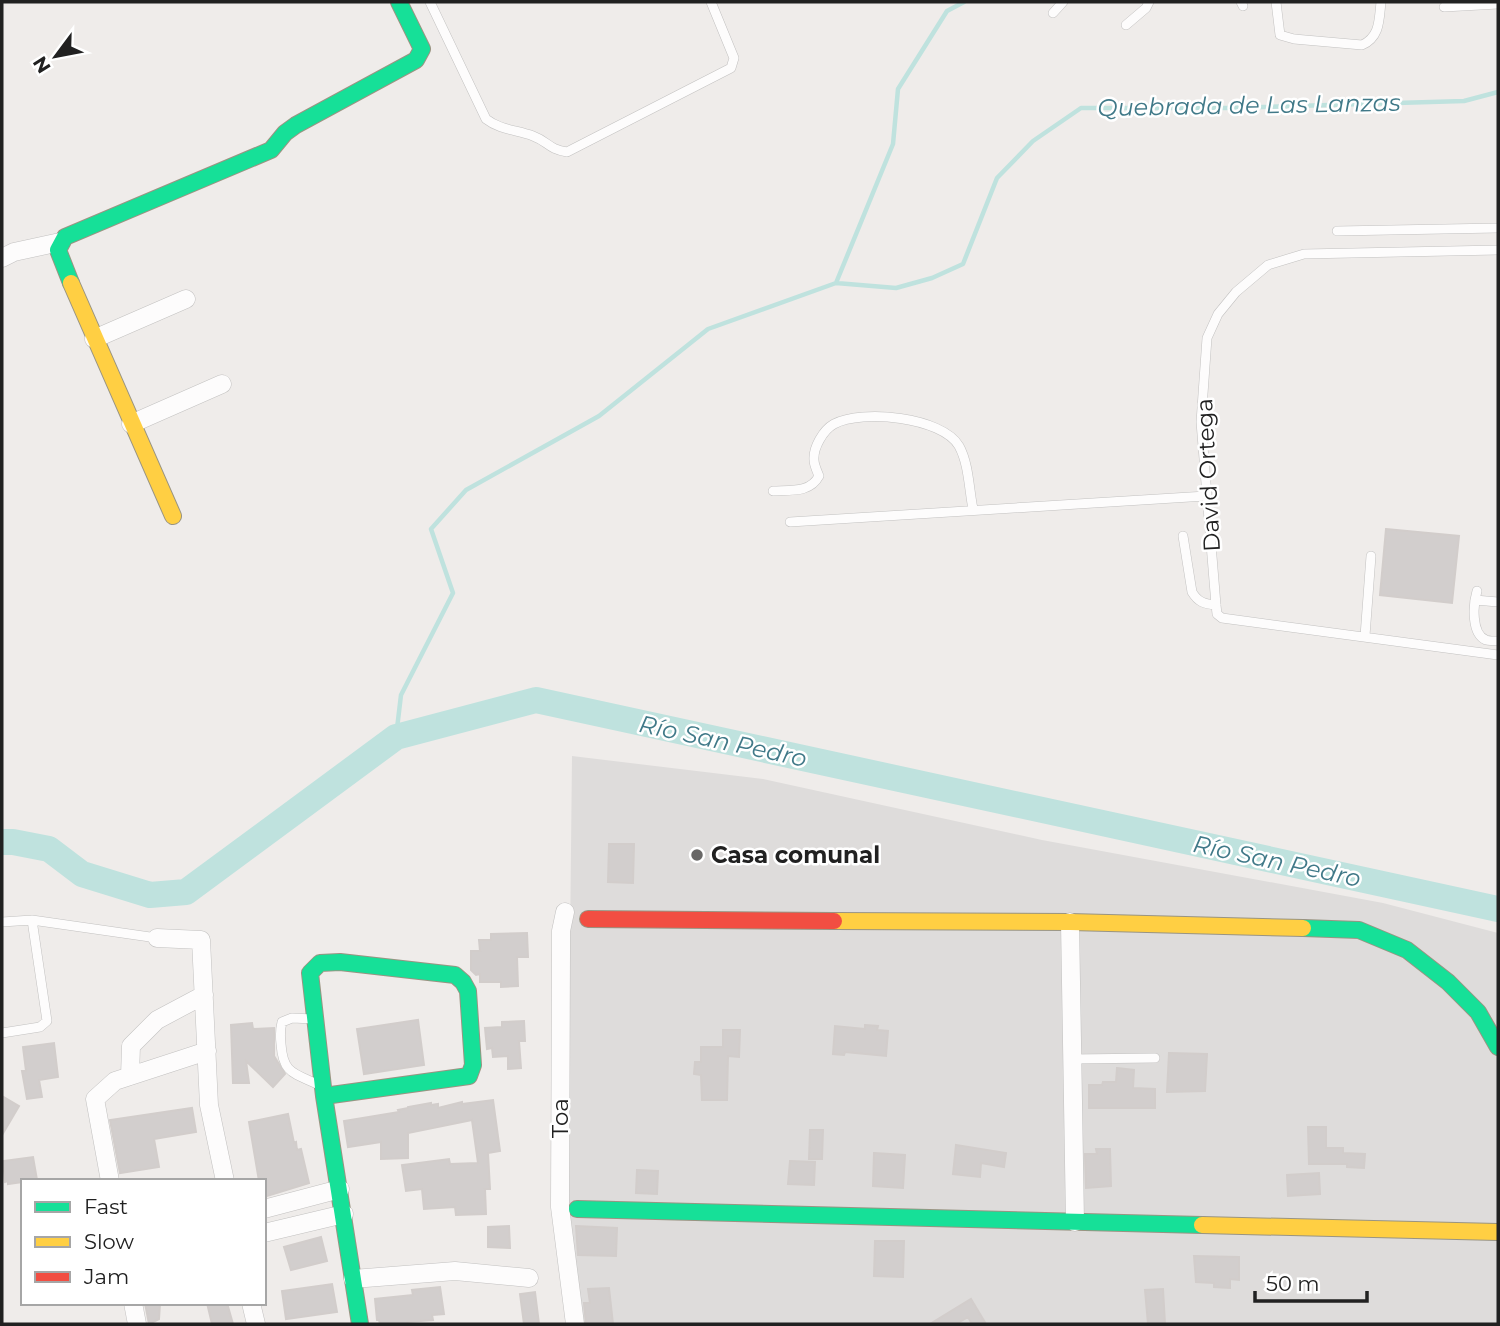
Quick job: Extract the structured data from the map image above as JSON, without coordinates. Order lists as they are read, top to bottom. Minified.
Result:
{"streets":{"street":["Toa"],"lane":["David Ortega"]},"water":["Quebrada de Las Lanzas","Río San Pedro"],"places":["Casa comunal"],"legend":["Fast","Slow","Jam"],"scale_bar":"50 m","north":"bottom left"}
